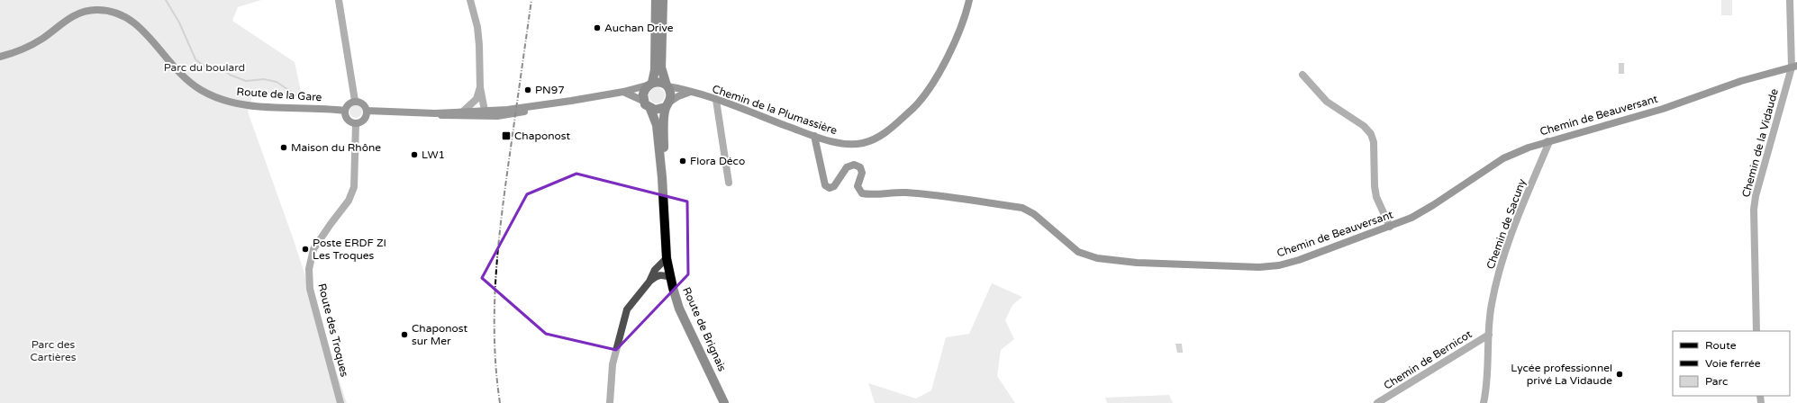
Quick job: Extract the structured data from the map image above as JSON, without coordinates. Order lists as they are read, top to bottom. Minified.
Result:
{"streets":{"main road":["Route de Brignais"],"street":["Route de la Gare","Chemin de la Plumassière","Chemin de Beauversant","Chemin de la Vidaude","Chemin de Sacuny","Route des Troques","Chemin de Bernicot"]},"crossings":[["Route de la Gare","Route des Troques"],["Chemin de la Plumassière","Chemin de Beauversant"],["Chemin de la Plumassière","Route de Brignais"],["Chemin de Beauversant","Chemin de la Vidaude"],["Chemin de Beauversant","Chemin de Sacuny"],["Chemin de Sacuny","Chemin de Bernicot"]],"parks":["Parc du boulard","Parc des Cartières"],"places":{"other":["Auchan Drive","PN97","Maison du Rhône","LW1","Flora Déco","Poste ERDF ZI Les Troques","Chaponost sur Mer","Lycée professionnel privé La Vidaude"],"transit":["Chaponost"]},"legend":["Route","Voie ferrée","Parc"]}
